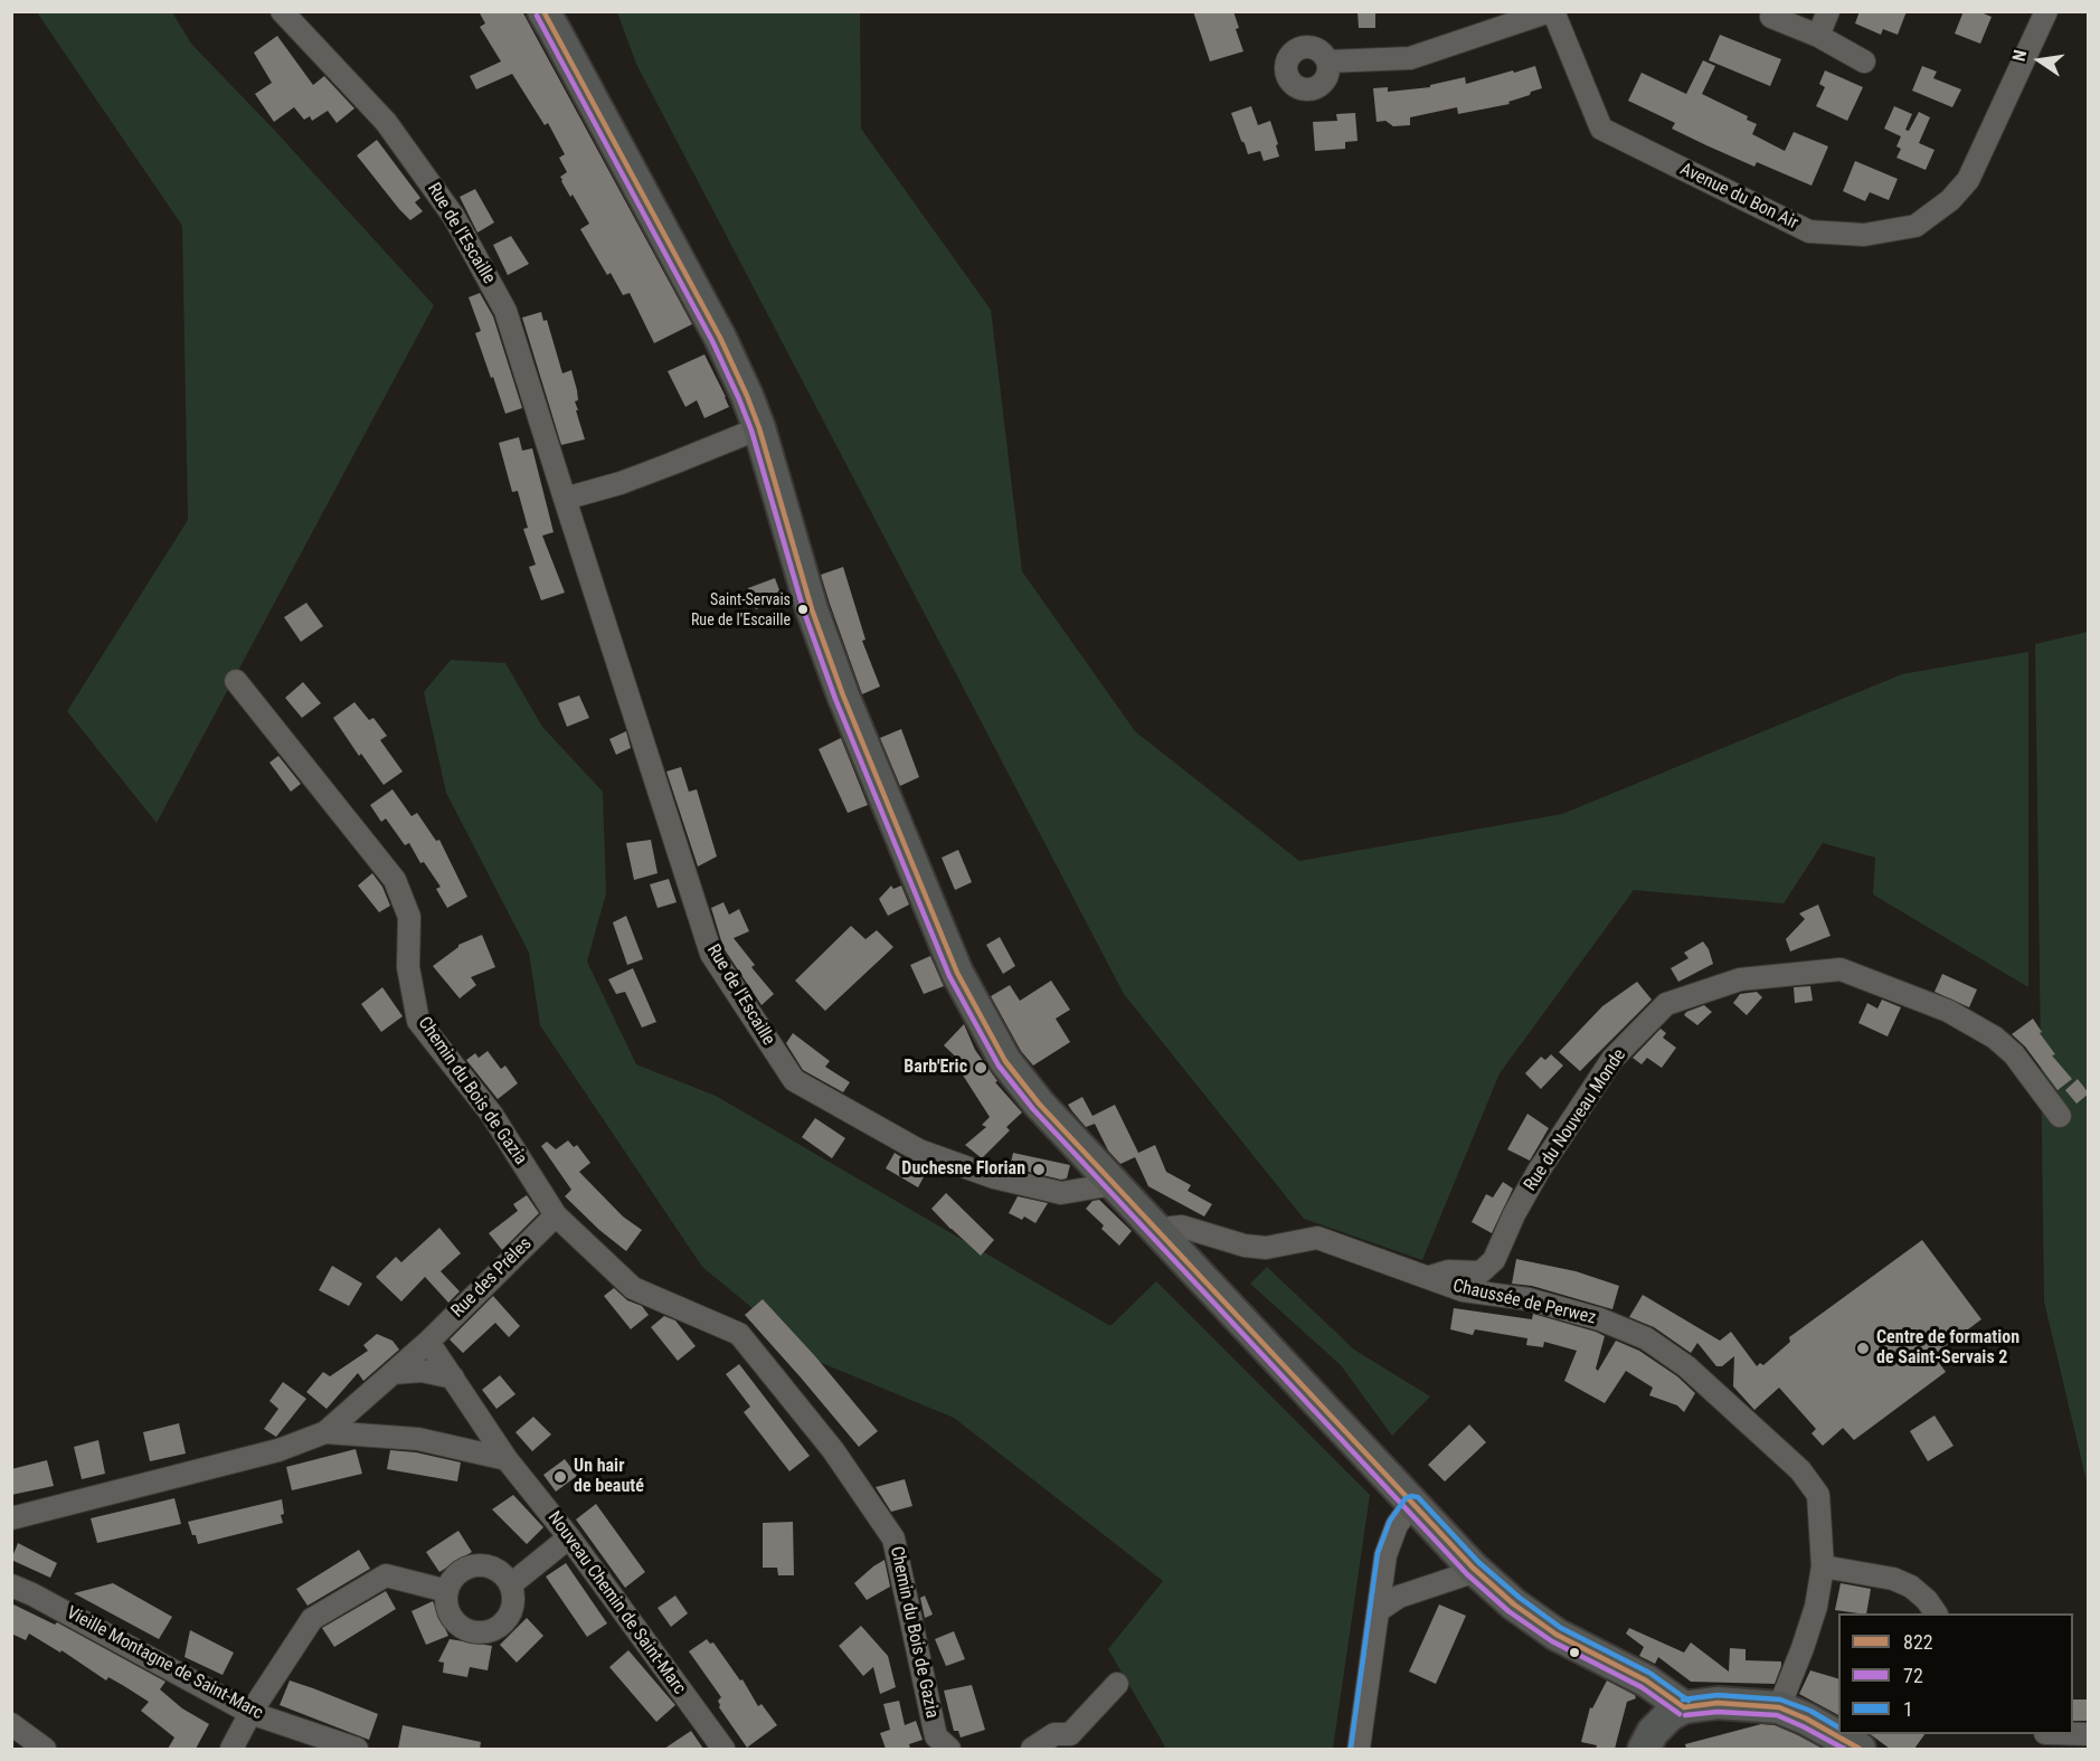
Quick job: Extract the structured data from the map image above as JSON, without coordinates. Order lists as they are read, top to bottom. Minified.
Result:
{"streets":{"street":["Avenue du Bon Air","Rue de l'Escaille","Chemin du Bois de Gazia","Rue du Nouveau Monde","Rue des Prêles","Chaussée de Perwez","Nouveau Chemin de Saint-Marc","Vieille Montagne de Saint-Marc"]},"crossings":[["Chemin du Bois de Gazia","Rue des Prêles"],["Rue du Nouveau Monde","Chaussée de Perwez"],["Rue des Prêles","Nouveau Chemin de Saint-Marc"]],"places":["Saint-Servais Rue de l'Escaille","Barb'Eric","Duchesne Florian","Centre de formation de Saint-Servais 2","Un hair de beauté"],"lines":["transit line 822","transit line 72","transit line 1"],"legend":["822","72","1"],"north":"left"}
